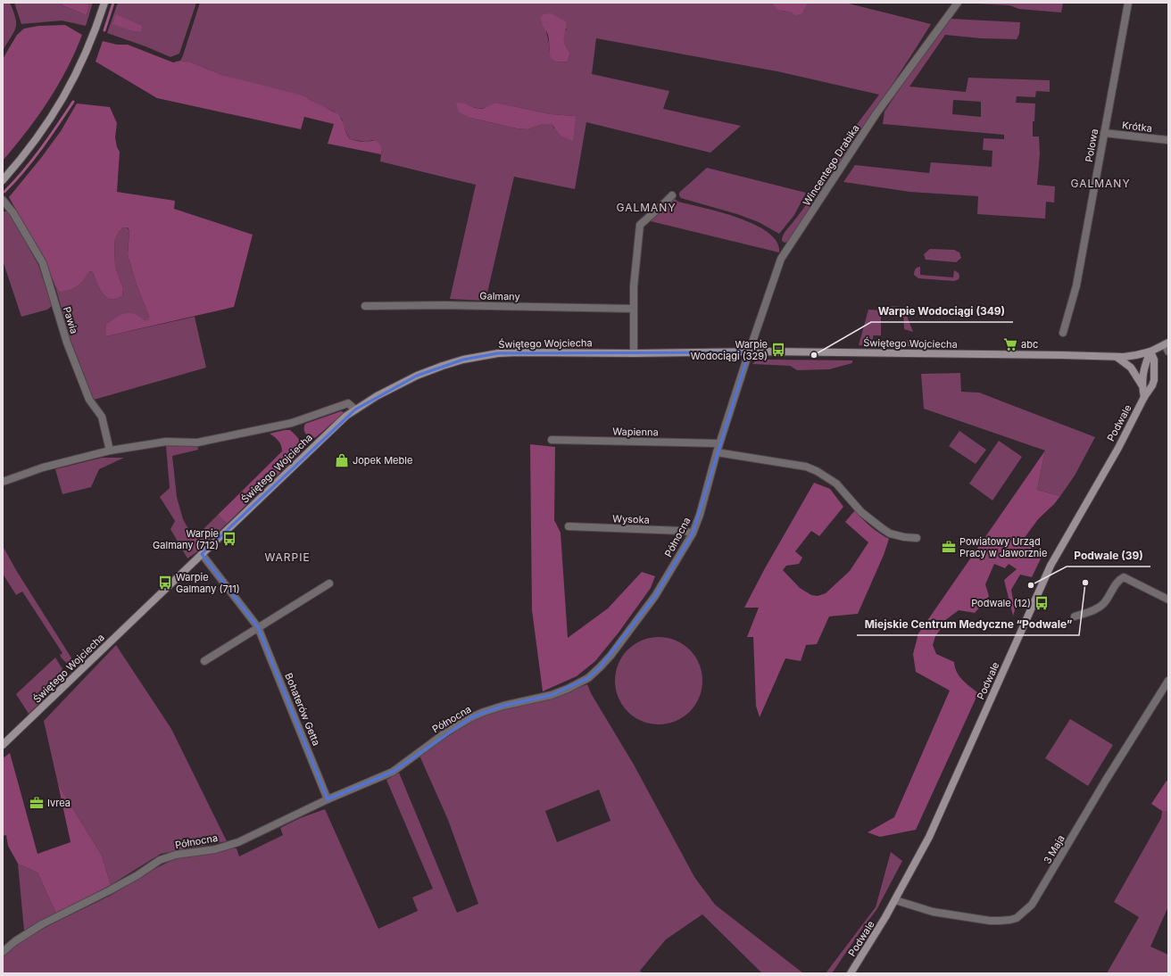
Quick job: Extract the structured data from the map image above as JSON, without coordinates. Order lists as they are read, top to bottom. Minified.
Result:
{"streets":{"street":["Krótka","Polowa","Wincentego Drabika","Galmany","Pawia","Świętego Wojciecha","Podwale","Wapienna","Wysoka","Północna","Bohaterów Getta","3 Maja"]},"crossings":[["Krótka","Polowa"],["Wincentego Drabika","Świętego Wojciecha"],["Wincentego Drabika","Północna"],["Świętego Wojciecha","Podwale"],["Świętego Wojciecha","Północna"],["Świętego Wojciecha","Bohaterów Getta"],["Podwale","3 Maja"],["Wapienna","Północna"],["Wysoka","Północna"],["Północna","Bohaterów Getta"]],"districts":["GALMANY","GALMANY","WARPIE"],"places":{"supermarket":["abc"],"bus stop":["Warpie Wodociągi (329)","Warpie Galmany (712)","Warpie Galmany (711)","Podwale (12)"],"other":["Warpie Wodociągi (349)","Miejskie Centrum Medyczne “Podwale”","Podwale (39)"],"shop":["Jopek Meble"],"office":["Powiatowy Urząd Pracy w Jaworznie","Ivrea"]}}
